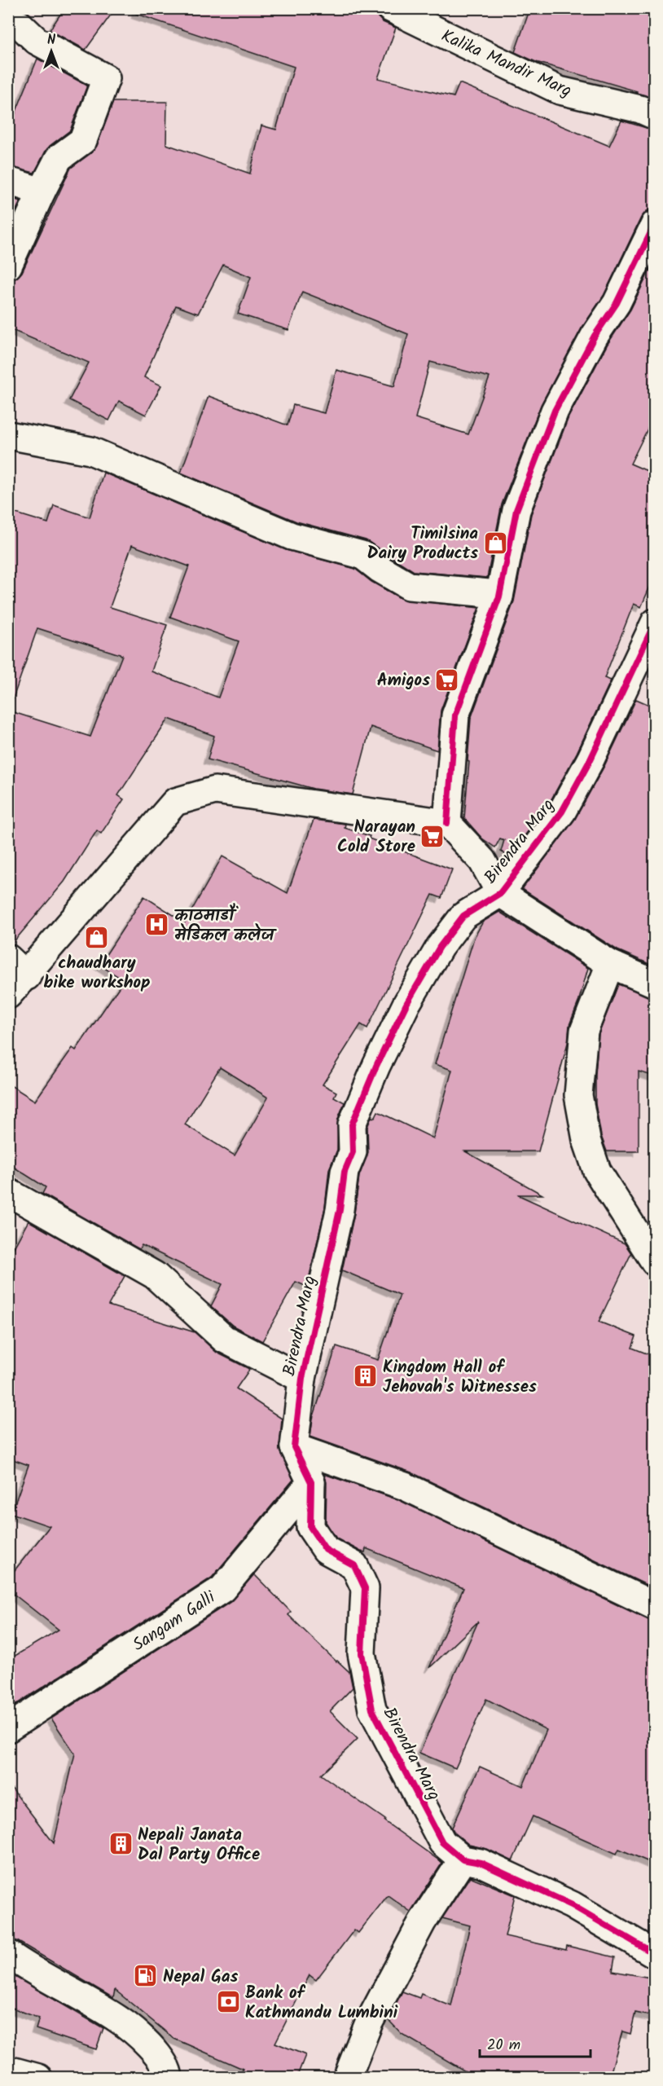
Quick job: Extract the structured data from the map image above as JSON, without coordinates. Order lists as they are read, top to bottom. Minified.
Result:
{"streets":{"street":["Kalika Mandir Marg","Birendra Marg","Sangam Galli"]},"crossings":[["Birendra Marg","Sangam Galli"]],"places":{"shop":["Timilsina Dairy Products","chaudhary bike workshop"],"supermarket":["Amigos","Narayan Cold Store"],"hospital":["काठमाडौं मेडिकल कलेज"],"building":["Kingdom Hall of Jehovah's Witnesses","Nepali Janata Dal Party Office"],"fuel station":["Nepal Gas"],"bank":["Bank of Kathmandu Lumbini"]},"scale_bar":"20 m","north":"top"}
